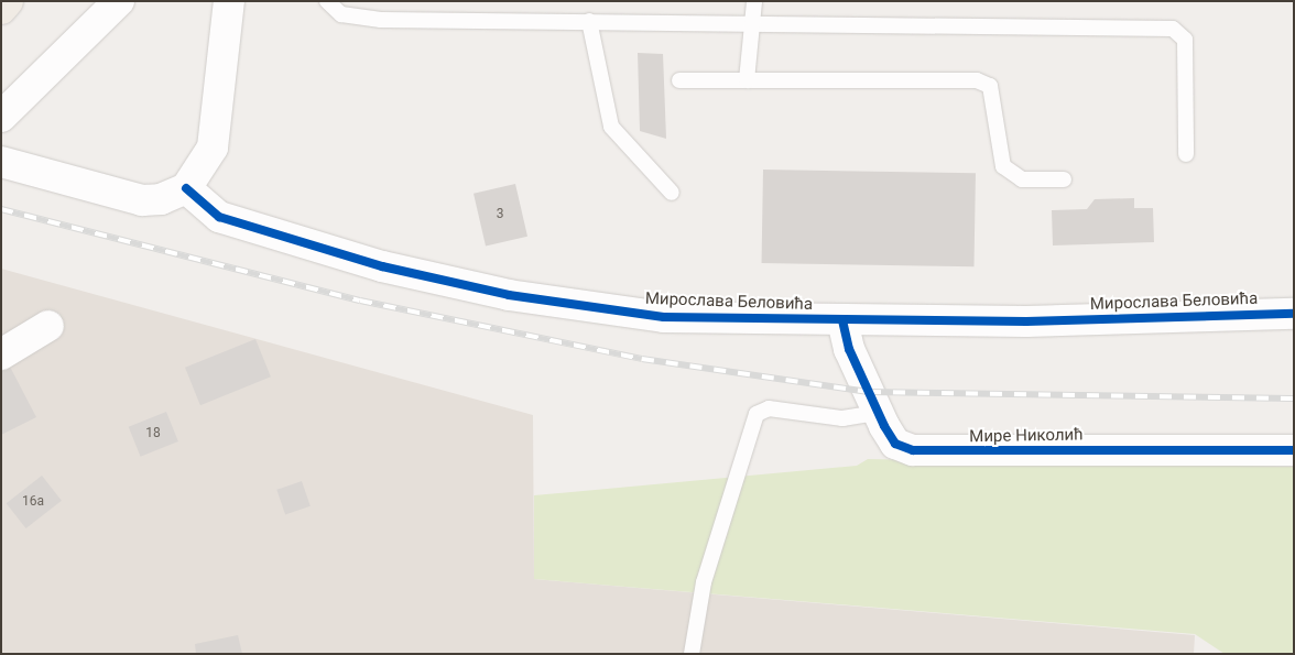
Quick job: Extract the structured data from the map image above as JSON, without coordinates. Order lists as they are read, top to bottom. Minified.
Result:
{"streets":{"street":["Мирослава Беловића","Мире Николић"]},"crossings":[["Мирослава Беловића","Мире Николић"]],"house_numbers":["3","18","16a"]}
